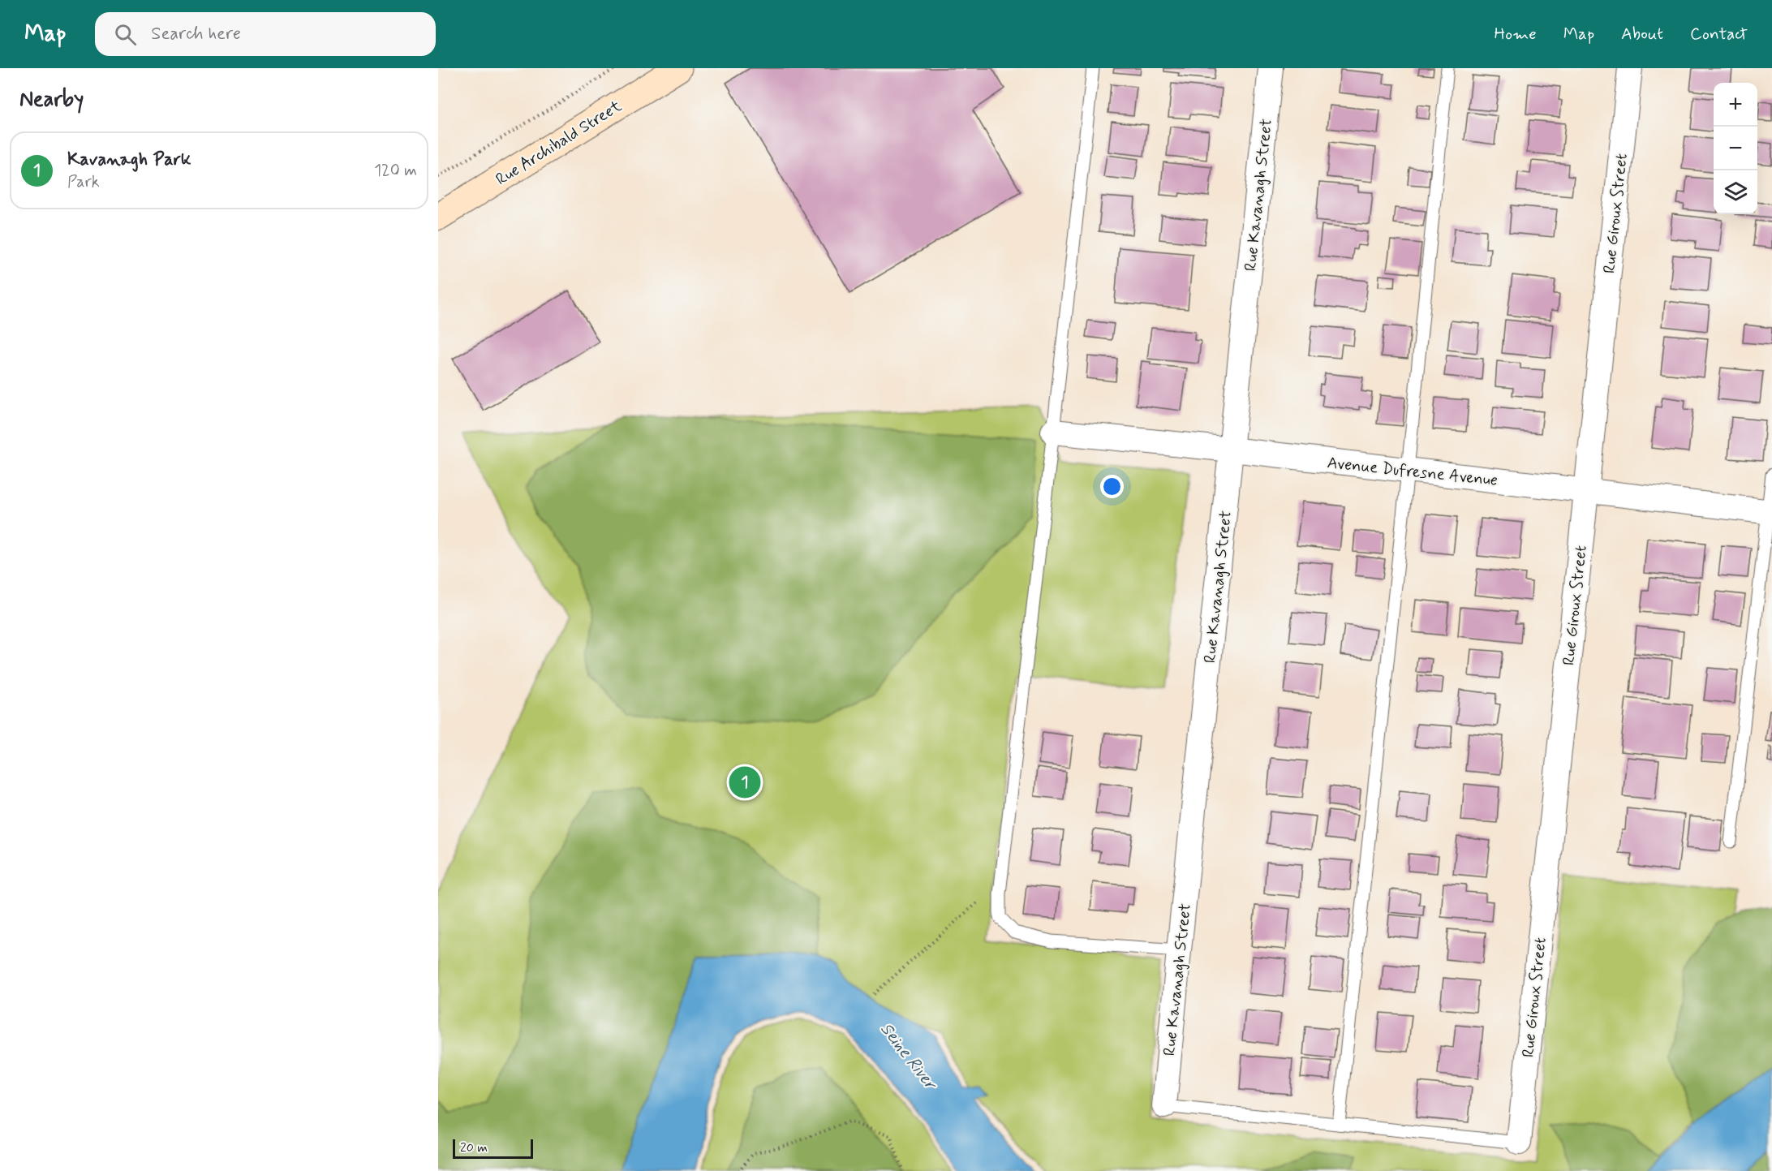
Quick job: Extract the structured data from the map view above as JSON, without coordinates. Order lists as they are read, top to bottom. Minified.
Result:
{"streets":{"main road":["Rue Archibald Street"],"street":["Rue Kavanagh Street","Rue Giroux Street","Avenue Dufresne Avenue"]},"crossings":[["Rue Kavanagh Street","Avenue Dufresne Avenue"],["Rue Giroux Street","Avenue Dufresne Avenue"]],"water":["Seine River"],"scale_bar":"20 m","page":{"header":"Map","search":"Search here","nav":["Home","Map","About","Contact"],"heading":"Nearby","map_buttons":["+","−"],"list":[{"mark":"1","name":"Kavanagh Park","note":"Park","value":"120 m"}],"pins":"1","scale":"20 m"}}
